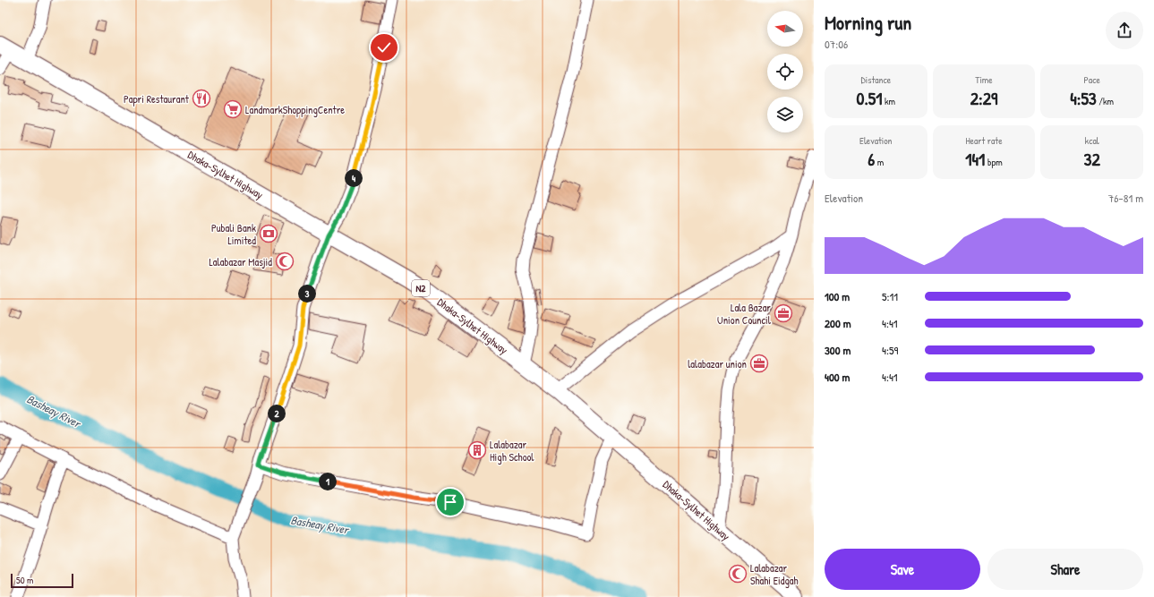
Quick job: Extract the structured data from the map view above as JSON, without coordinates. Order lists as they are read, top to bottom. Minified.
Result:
{"streets":{"highway":["Dhaka-Sylhet Highway","N2"]},"water":["Basheay River"],"places":{"restaurant":["Papri Restaurant"],"supermarket":["LandmarkShoppingCentre"],"bank":["Pubali Bank Limited"],"mosque":["Lalabazar Masjid","Lalabazar Shahi Eidgah"],"office":["Lala Bazar Union Council","lalabazar union"],"building":["Lalabazar High School"]},"scale_bar":"50 m","north":"left","page":{"heading":["Morning run","07:06"],"stats":[["Distance","0.51 km"],["Time","2:29"],["Pace","4:53 /km"],["Elevation","6 m"],["Heart rate","141 bpm"],["kcal","32"]],"pins":["4","3","2","1"],"chart":["Elevation","76–81 m"],"list":[{"name":"100 m","note":"5:11"},{"name":"200 m","note":"4:41"},{"name":"300 m","note":"4:59"},{"name":"400 m","note":"4:41"}],"buttons":["Save","Share"],"scale":"50 m"}}
